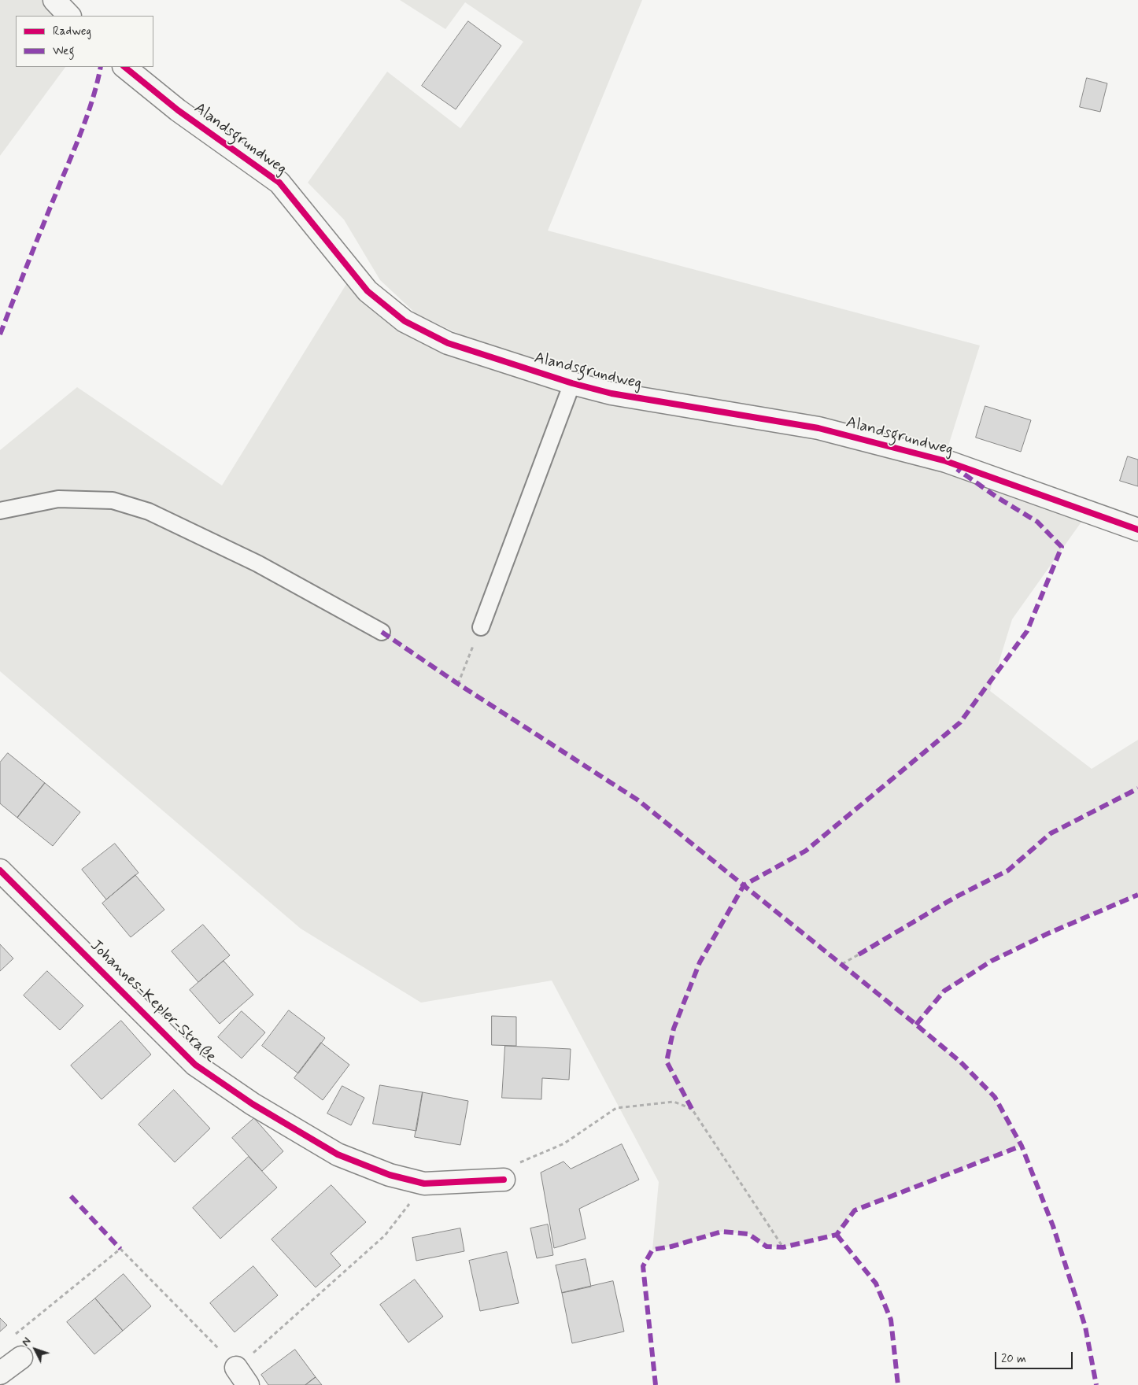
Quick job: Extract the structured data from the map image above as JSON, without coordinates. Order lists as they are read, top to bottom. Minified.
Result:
{"streets":{"street":["Alandsgrundweg","Johannes-Kepler-Straße"]},"legend":["Radweg","Weg"],"scale_bar":"20 m","north":"top left"}
